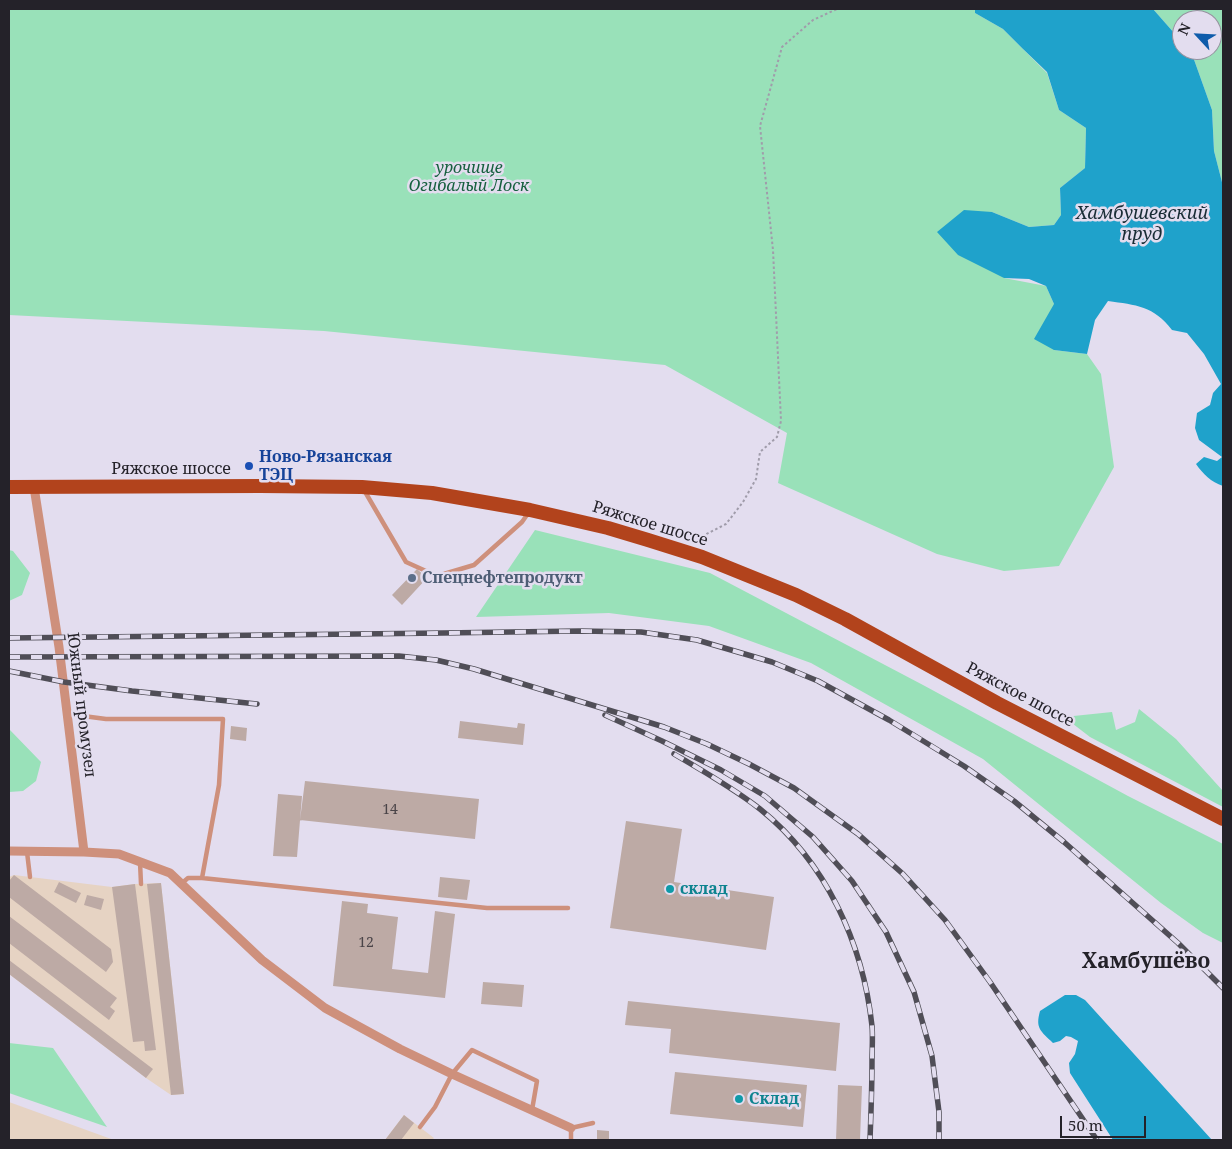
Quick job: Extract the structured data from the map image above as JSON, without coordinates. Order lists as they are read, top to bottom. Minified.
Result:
{"streets":{"main road":["Ряжское шоссе"],"street":["Южный промузел"]},"crossings":[["Ряжское шоссе","Южный промузел"]],"districts":["Хамбушёво"],"water":["Хамбушевский пруд"],"parks":["урочище Огибалый Лоск"],"places":["Ново-Рязанская ТЭЦ","Спецнефтепродукт","склад","Склад"],"house_numbers":["14","12"],"scale_bar":"50 m","north":"top left"}
